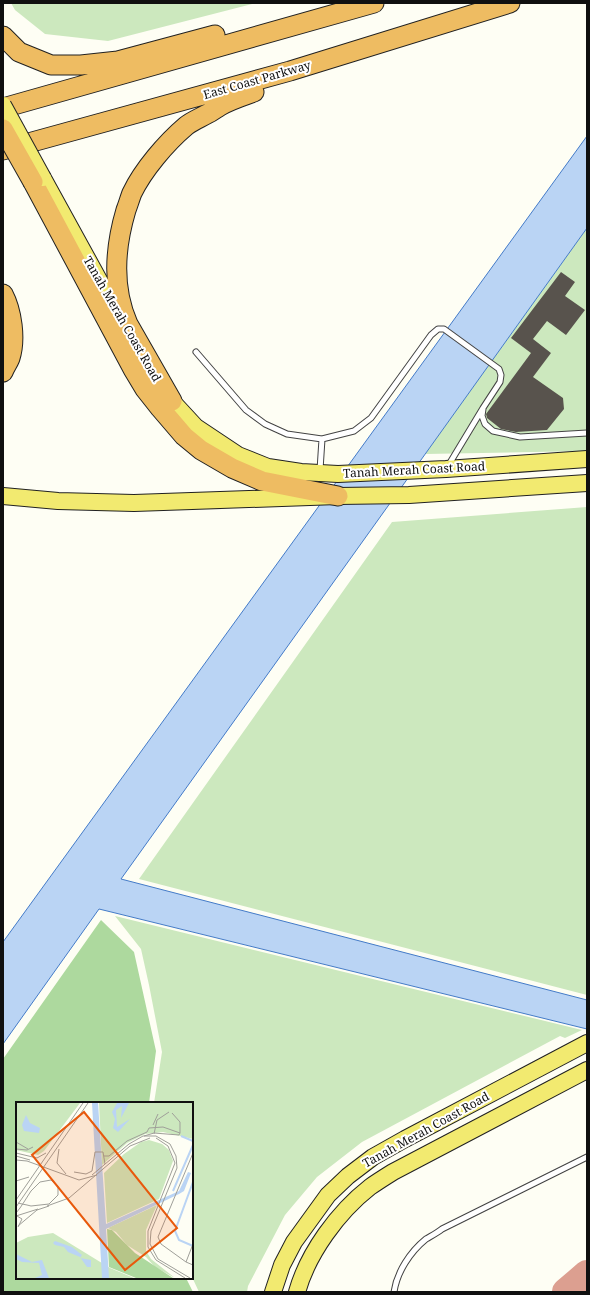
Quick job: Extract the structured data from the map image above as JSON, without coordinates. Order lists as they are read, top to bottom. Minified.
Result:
{"streets":{"highway":["East Coast Parkway"],"main road":["Tanah Merah Coast Road"]}}
